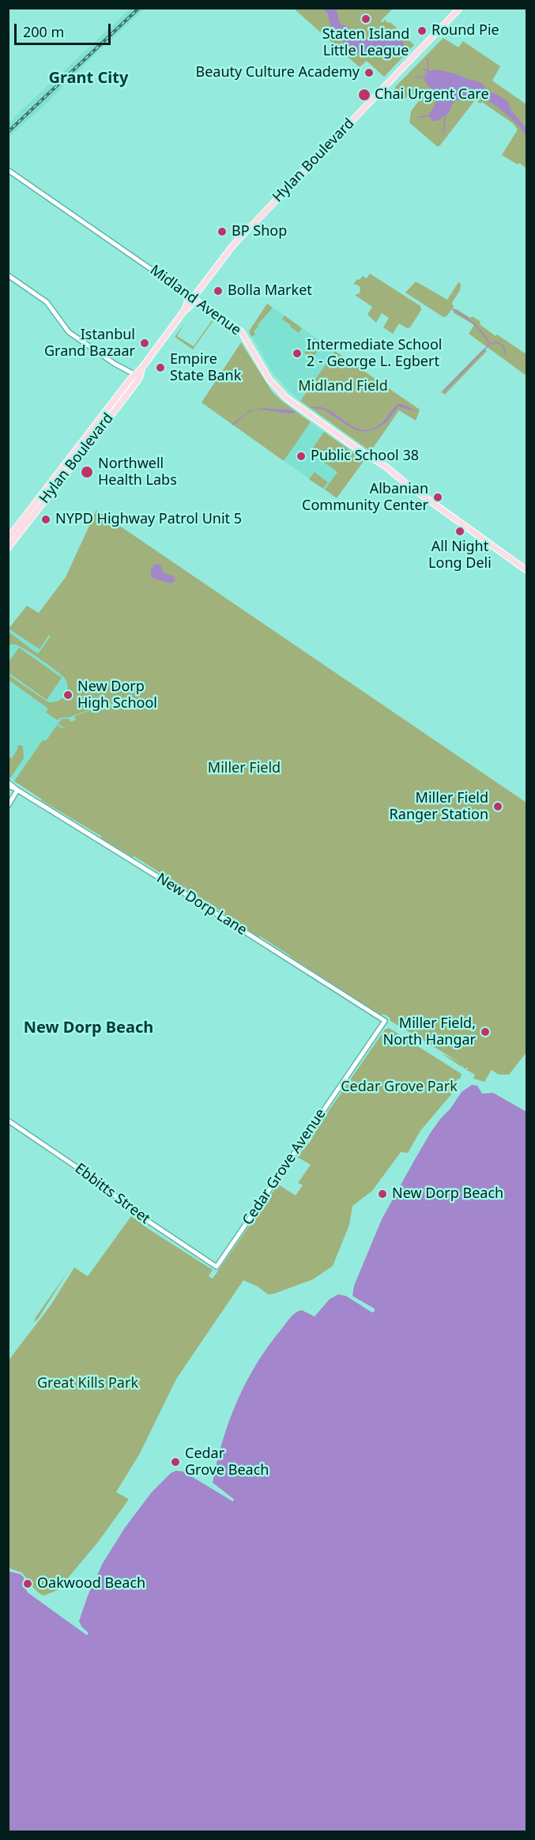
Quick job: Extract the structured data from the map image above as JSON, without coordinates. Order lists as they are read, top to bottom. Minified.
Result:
{"streets":{"main road":["Hylan Boulevard","Midland Avenue"],"street":["New Dorp Lane","Cedar Grove Avenue","Ebbitts Street"]},"crossings":[["Hylan Boulevard","Midland Avenue"],["New Dorp Lane","Cedar Grove Avenue"],["Cedar Grove Avenue","Ebbitts Street"]],"districts":["Grant City","New Dorp Beach"],"parks":["Midland Field","Miller Field","Cedar Grove Park","Great Kills Park"],"places":["Staten Island Little League","Round Pie","Beauty Culture Academy","Chai Urgent Care","BP Shop","Bolla Market","Istanbul Grand Bazaar","Intermediate School 2 - George L. Egbert","Empire State Bank","Public School 38","Northwell Health Labs","Albanian Community Center","NYPD Highway Patrol Unit 5","All Night Long Deli","New Dorp High School","Miller Field Ranger Station","Miller Field, North Hangar","New Dorp Beach","Cedar Grove Beach","Oakwood Beach"],"scale_bar":"200 m"}
